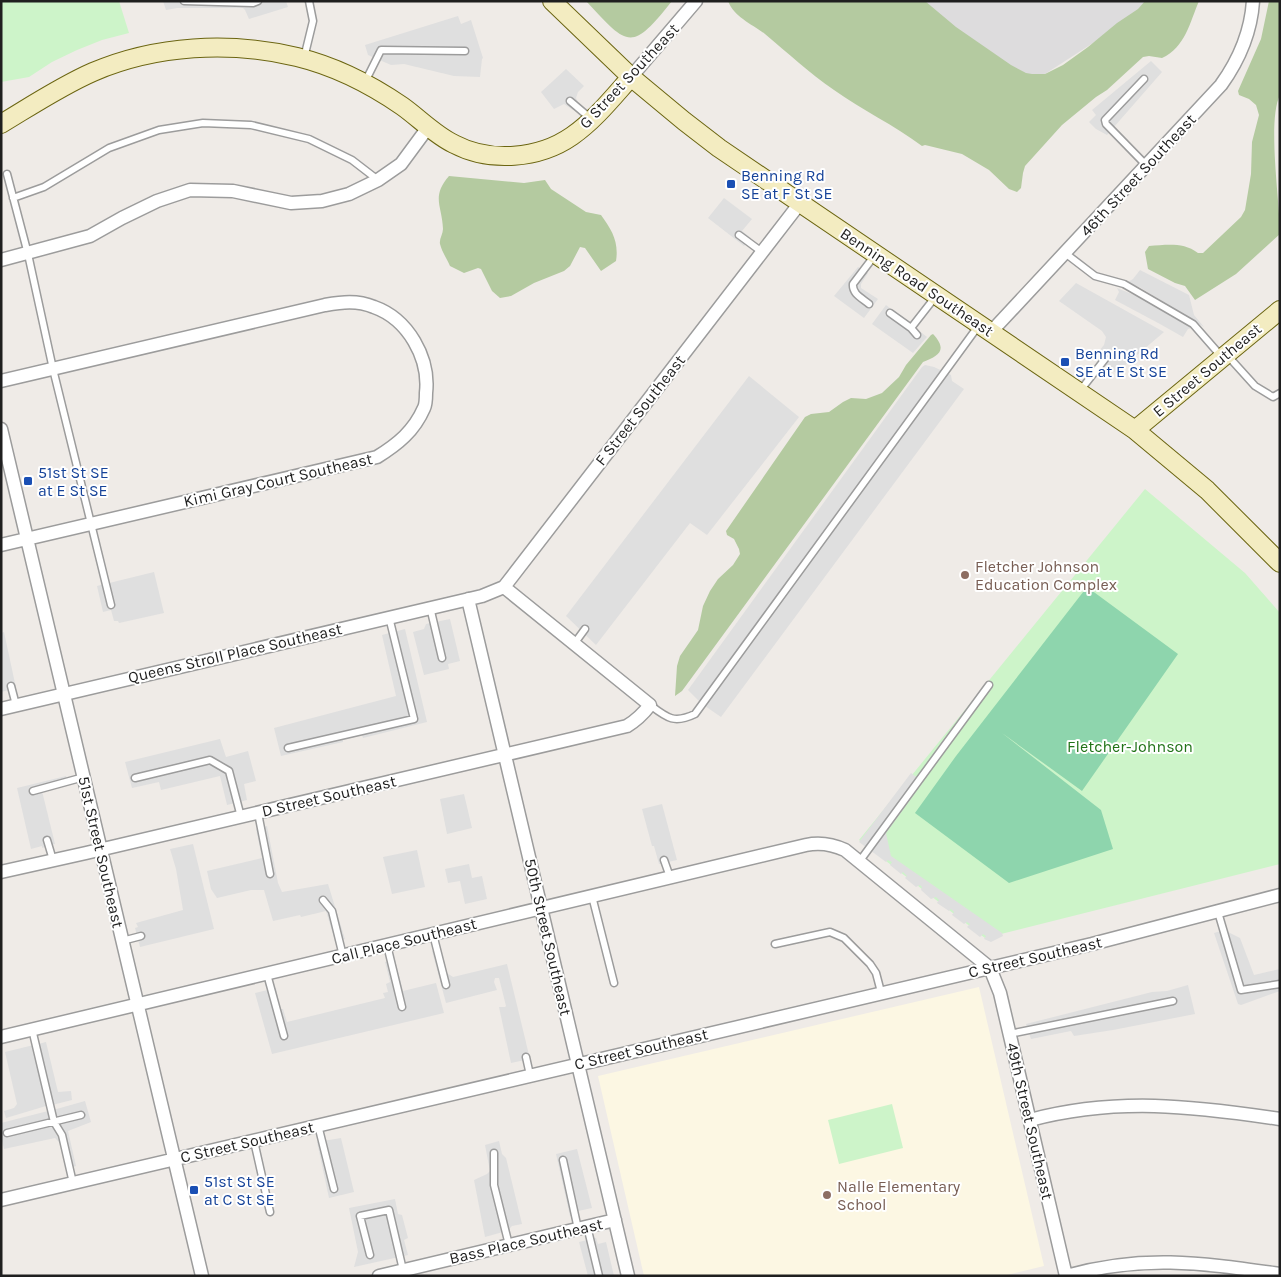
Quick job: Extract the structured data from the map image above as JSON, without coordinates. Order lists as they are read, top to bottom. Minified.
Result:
{"streets":{"main road":["G Street Southeast","Benning Road Southeast","E Street Southeast"],"street":["46th Street Southeast","F Street Southeast","Kimi Gray Court Southeast","Queens Stroll Place Southeast","D Street Southeast","51st Street Southeast","50th Street Southeast","Call Place Southeast","C Street Southeast","49th Street Southeast","Bass Place Southeast"]},"crossings":[["G Street Southeast","Benning Road Southeast"],["46th Street Southeast","Benning Road Southeast"],["Benning Road Southeast","E Street Southeast"],["Benning Road Southeast","F Street Southeast"],["Kimi Gray Court Southeast","51st Street Southeast"],["Queens Stroll Place Southeast","51st Street Southeast"],["Queens Stroll Place Southeast","50th Street Southeast"],["D Street Southeast","51st Street Southeast"],["D Street Southeast","50th Street Southeast"],["51st Street Southeast","Call Place Southeast"],["51st Street Southeast","C Street Southeast"],["50th Street Southeast","Call Place Southeast"],["50th Street Southeast","C Street Southeast"],["50th Street Southeast","Bass Place Southeast"],["Call Place Southeast","C Street Southeast"],["Call Place Southeast","49th Street Southeast"],["C Street Southeast","49th Street Southeast"]],"parks":["Fletcher-Johnson"],"places":{"transit":["Benning Rd SE at F St SE","Benning Rd SE at E St SE","51st St SE at E St SE","51st St SE at C St SE"],"other":["Fletcher Johnson Education Complex","Nalle Elementary School"]}}
